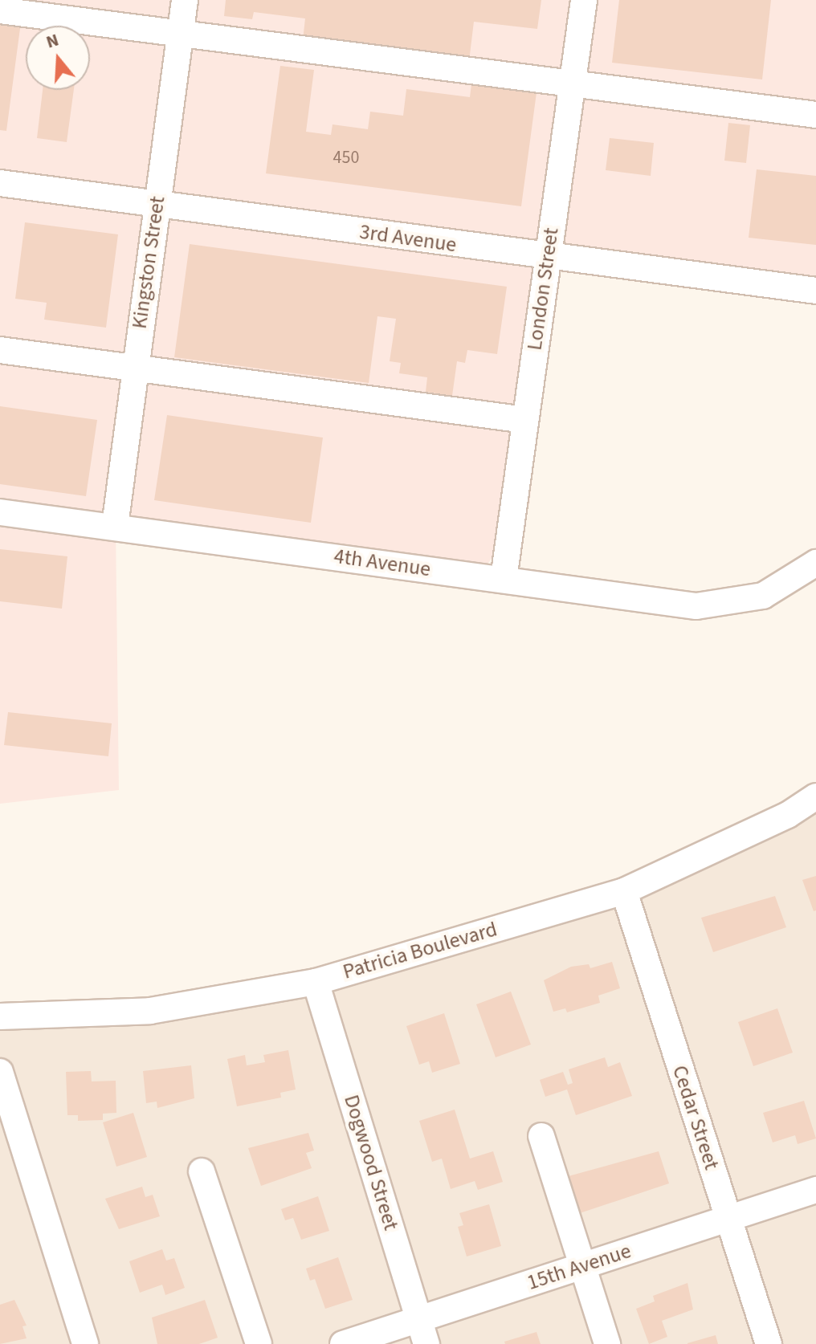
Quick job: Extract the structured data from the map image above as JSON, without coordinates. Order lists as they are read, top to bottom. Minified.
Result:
{"streets":{"street":["3rd Avenue","Kingston Street","London Street","4th Avenue","Patricia Boulevard","Cedar Street","Dogwood Street","15th Avenue"]},"crossings":[["3rd Avenue","Kingston Street"],["3rd Avenue","London Street"],["Kingston Street","4th Avenue"],["London Street","4th Avenue"],["Patricia Boulevard","Cedar Street"],["Patricia Boulevard","Dogwood Street"],["Cedar Street","15th Avenue"],["Dogwood Street","15th Avenue"]],"house_numbers":["450"],"north":"top"}
